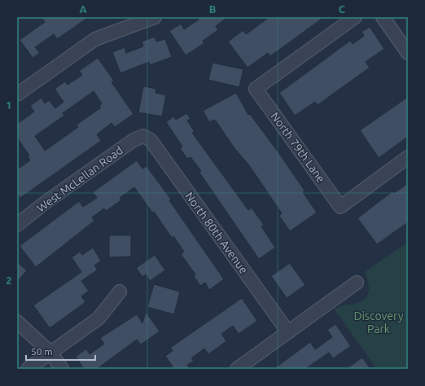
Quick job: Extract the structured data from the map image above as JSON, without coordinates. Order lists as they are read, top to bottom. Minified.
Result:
{"streets":{"street":["North 79th Lane","West McLellan Road","North 80th Avenue"]},"crossings":[["West McLellan Road","North 80th Avenue"]],"parks":["Discovery Park"],"scale_bar":"50 m","grid":{"columns":["A","B","C"],"rows":["1","2"]}}
